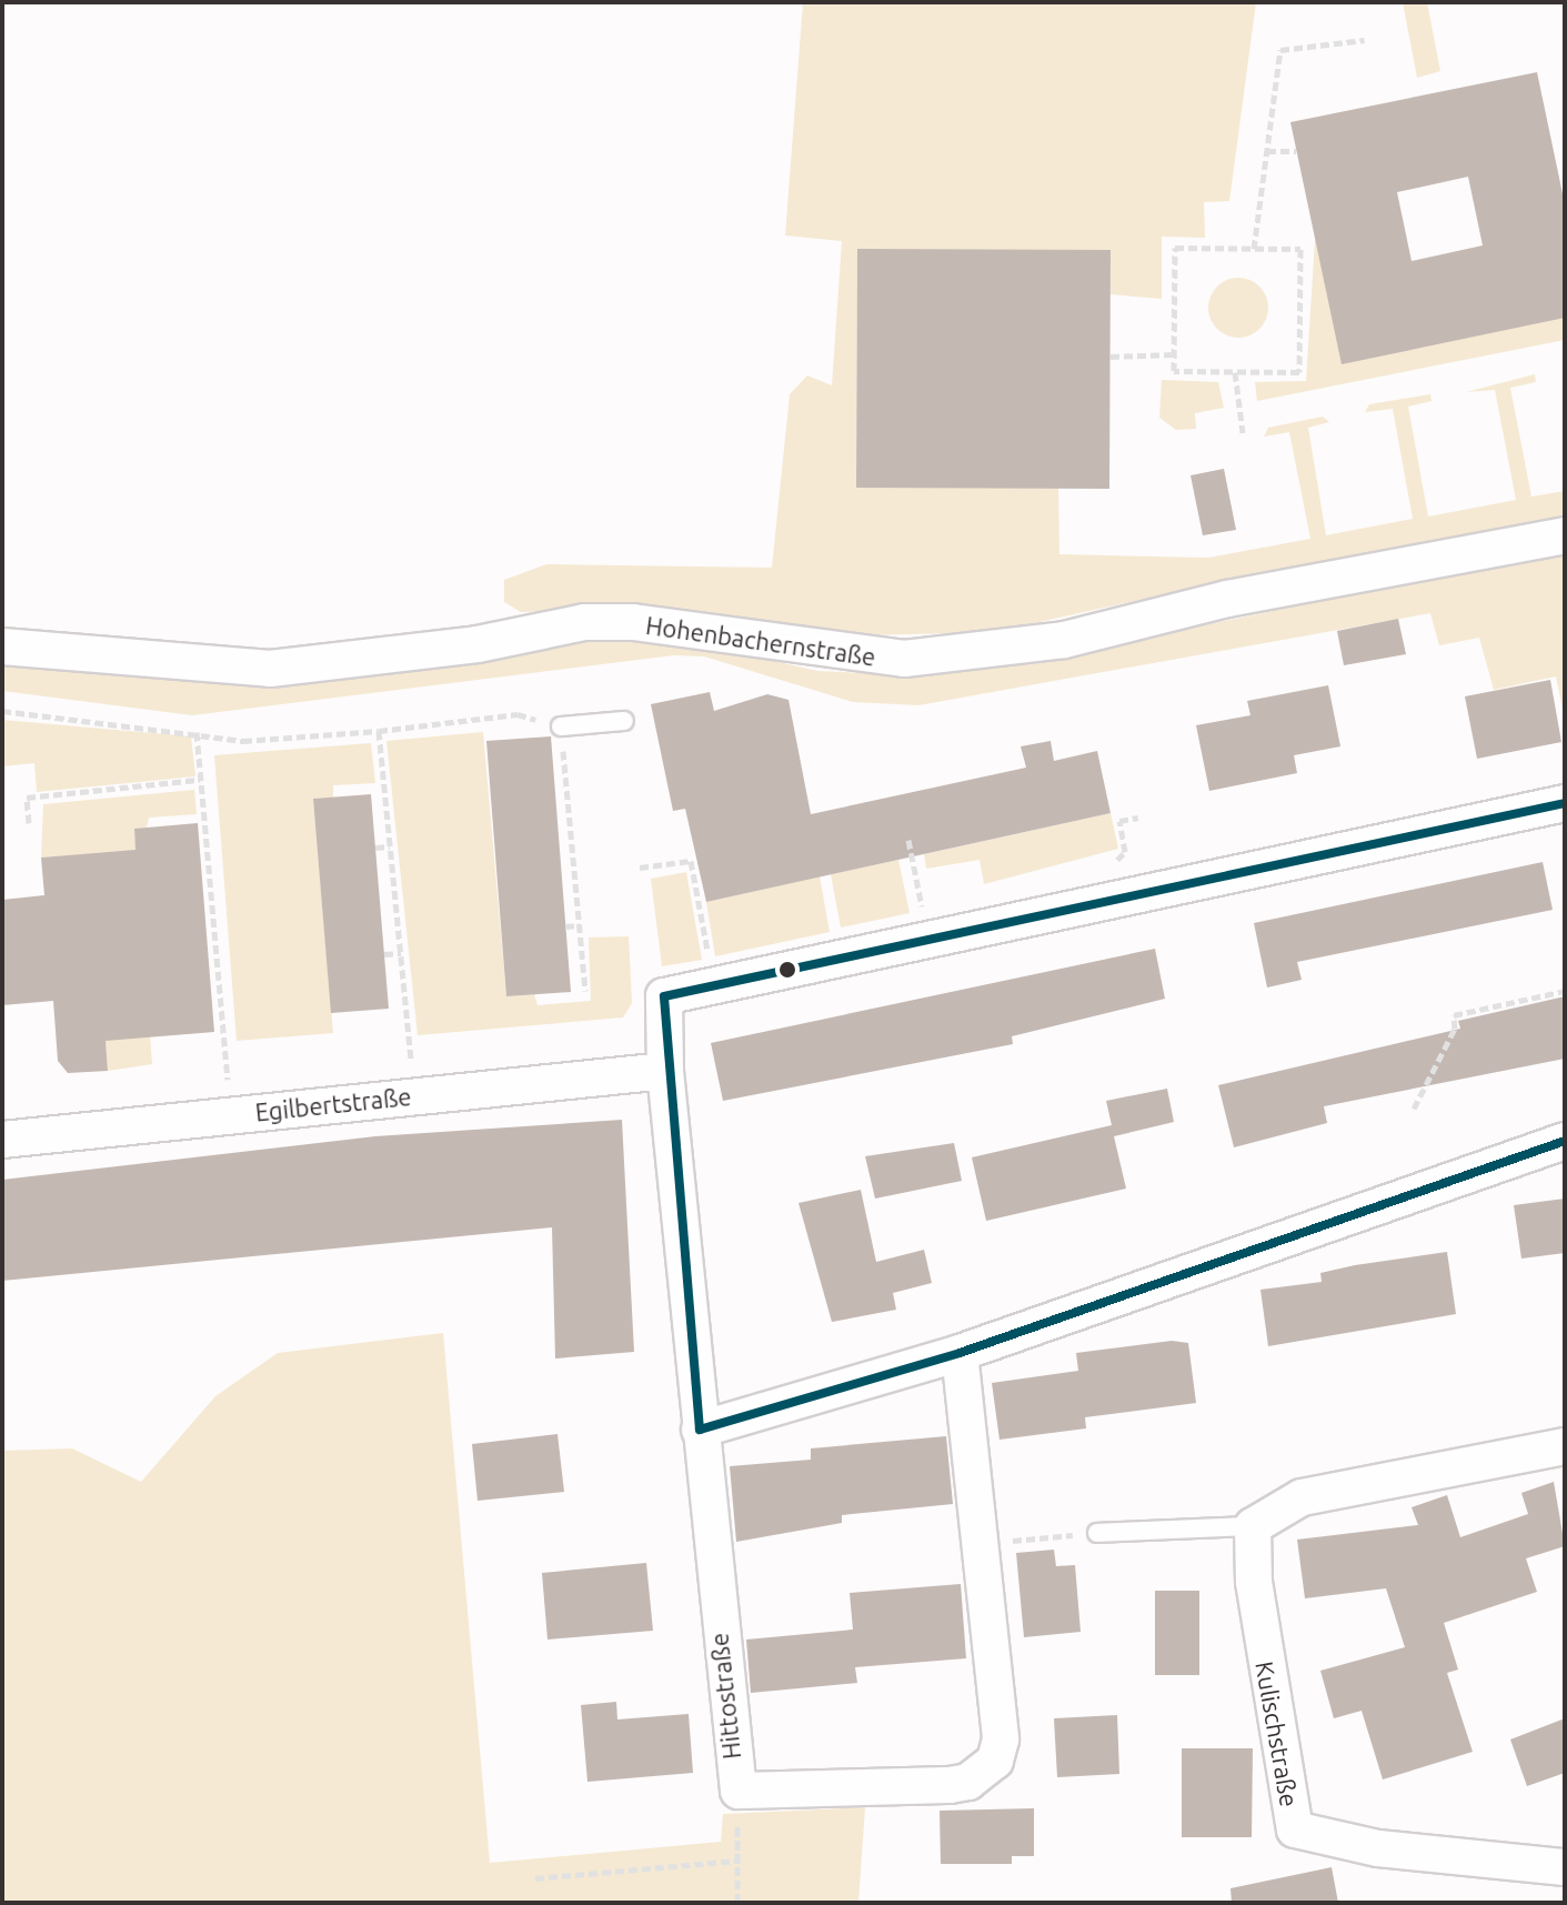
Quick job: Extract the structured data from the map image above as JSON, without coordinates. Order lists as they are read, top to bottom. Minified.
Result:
{"streets":{"street":["Hohenbachernstraße","Egilbertstraße","Hittostraße","Kulischstraße"]},"crossings":[["Egilbertstraße","Hittostraße"]]}
